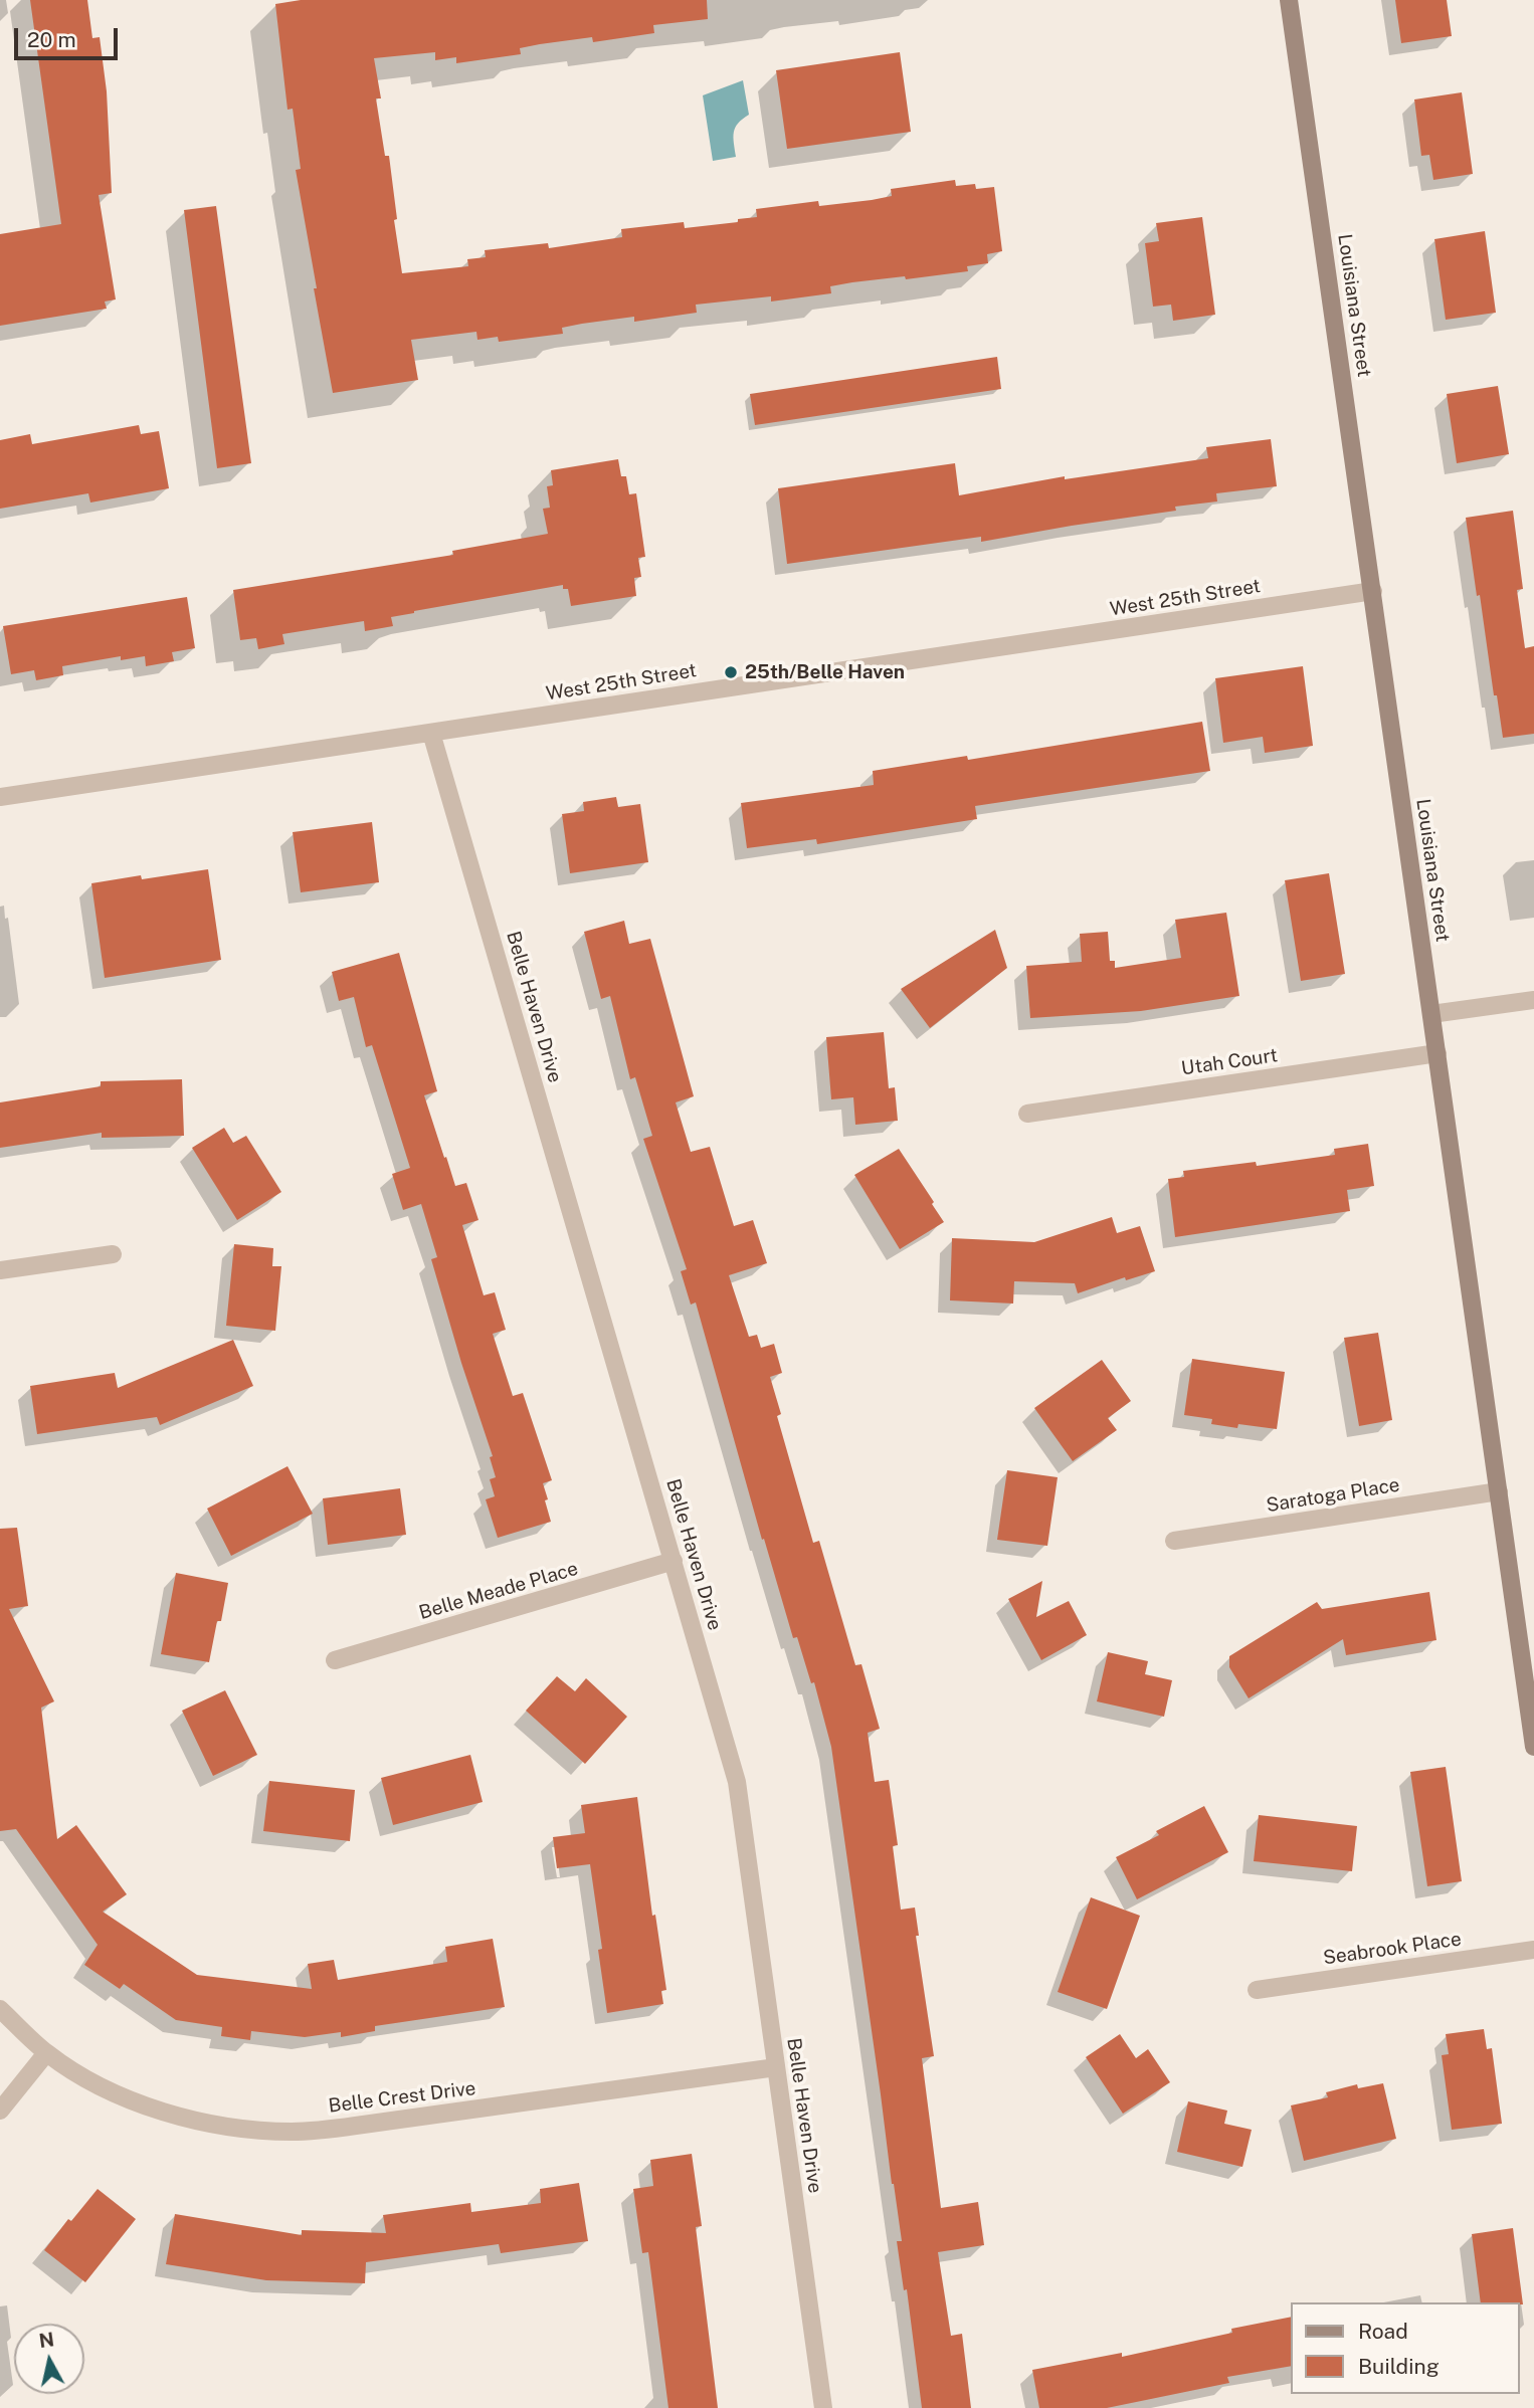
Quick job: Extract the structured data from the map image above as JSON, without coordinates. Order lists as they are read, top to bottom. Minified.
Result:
{"streets":{"main road":["Louisiana Street"],"street":["West 25th Street","Belle Haven Drive","Utah Court","Saratoga Place","Belle Meade Place","Seabrook Place","Belle Crest Drive"]},"crossings":[["Louisiana Street","West 25th Street"],["Louisiana Street","Utah Court"],["Louisiana Street","Saratoga Place"],["West 25th Street","Belle Haven Drive"],["Belle Haven Drive","Belle Meade Place"],["Belle Haven Drive","Belle Crest Drive"]],"places":["25th/Belle Haven"],"legend":["Road","Building"],"scale_bar":"20 m","north":"top"}
